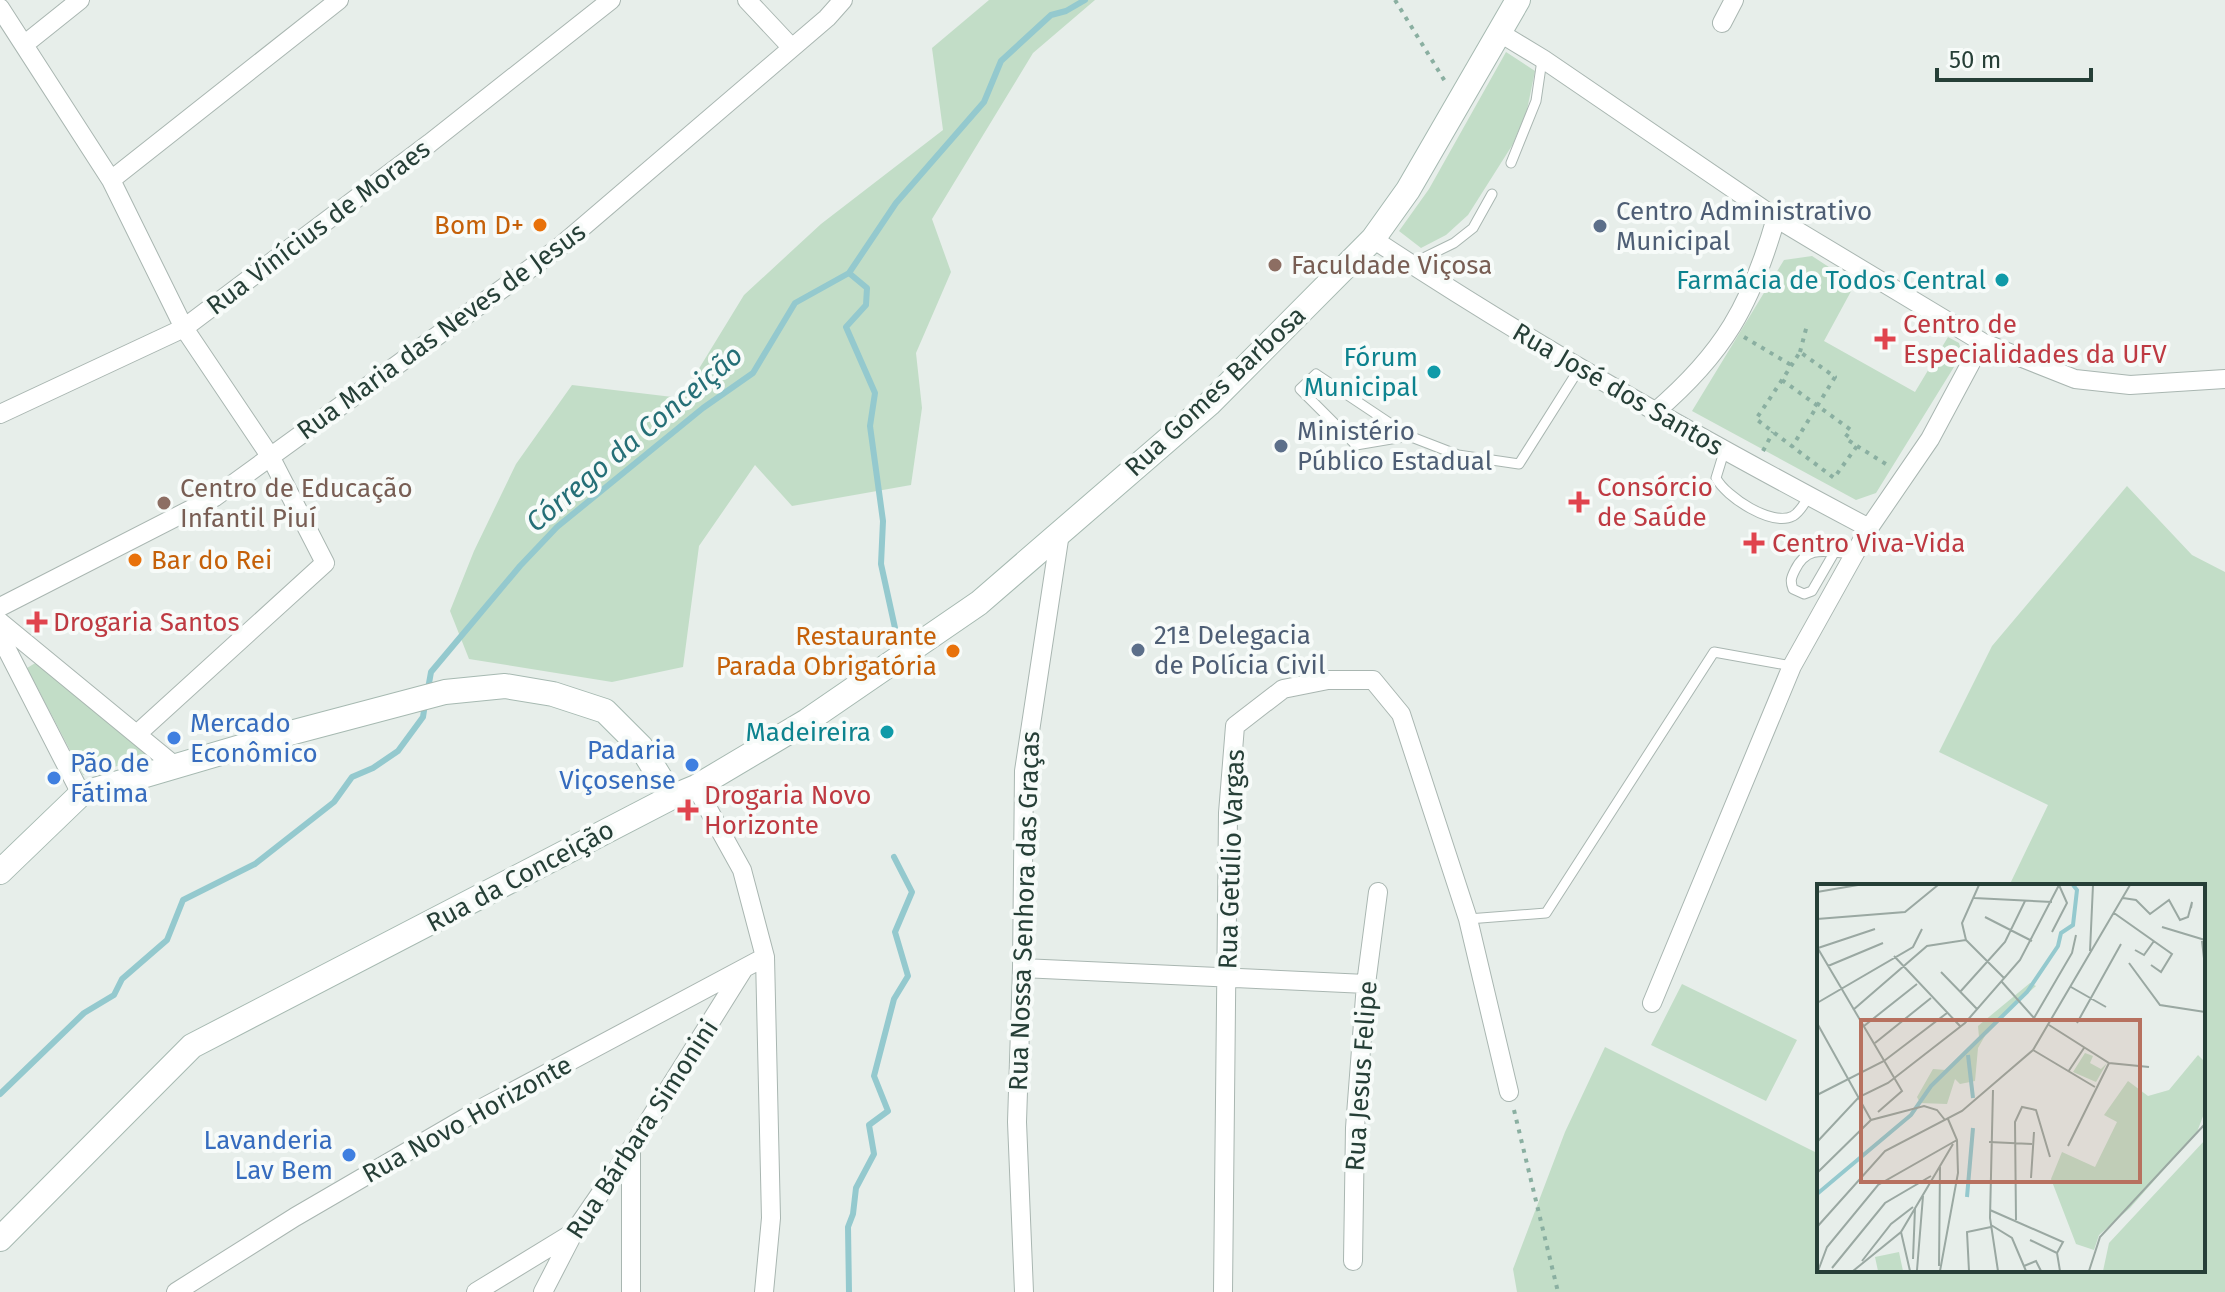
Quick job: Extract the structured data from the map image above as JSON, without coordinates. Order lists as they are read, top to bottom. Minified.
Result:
{"streets":{"street":["Rua Vinícius de Moraes","Rua Maria das Neves de Jesus","Rua José dos Santos","Rua Gomes Barbosa","Rua Getúlio Vargas","Rua da Conceição","Rua Nossa Senhora das Graças","Rua Jesus Felipe","Rua Novo Horizonte","Rua Bárbara Simonini"]},"crossings":[["Rua José dos Santos","Rua Gomes Barbosa"],["Rua Gomes Barbosa","Rua da Conceição"],["Rua Gomes Barbosa","Rua Nossa Senhora das Graças"],["Rua da Conceição","Rua Nossa Senhora das Graças"],["Rua Novo Horizonte","Rua Bárbara Simonini"]],"water":["Córrego da Conceição"],"places":{"other":["Bom D+","Centro Administrativo Municipal","Faculdade Viçosa","Farmácia de Todos Central","Fórum Municipal","Ministério Público Estadual","Centro de Educação Infantil Piuí","Bar do Rei","21ª Delegacia de Polícia Civil","Restaurante Parada Obrigatória","Madeireira","Mercado Econômico","Padaria Viçosense","Pão de Fátima","Lavanderia Lav Bem"],"health":["Centro de Especialidades da UFV","Consórcio de Saúde","Centro Viva-Vida","Drogaria Santos","Drogaria Novo Horizonte"]},"scale_bar":"50 m"}
